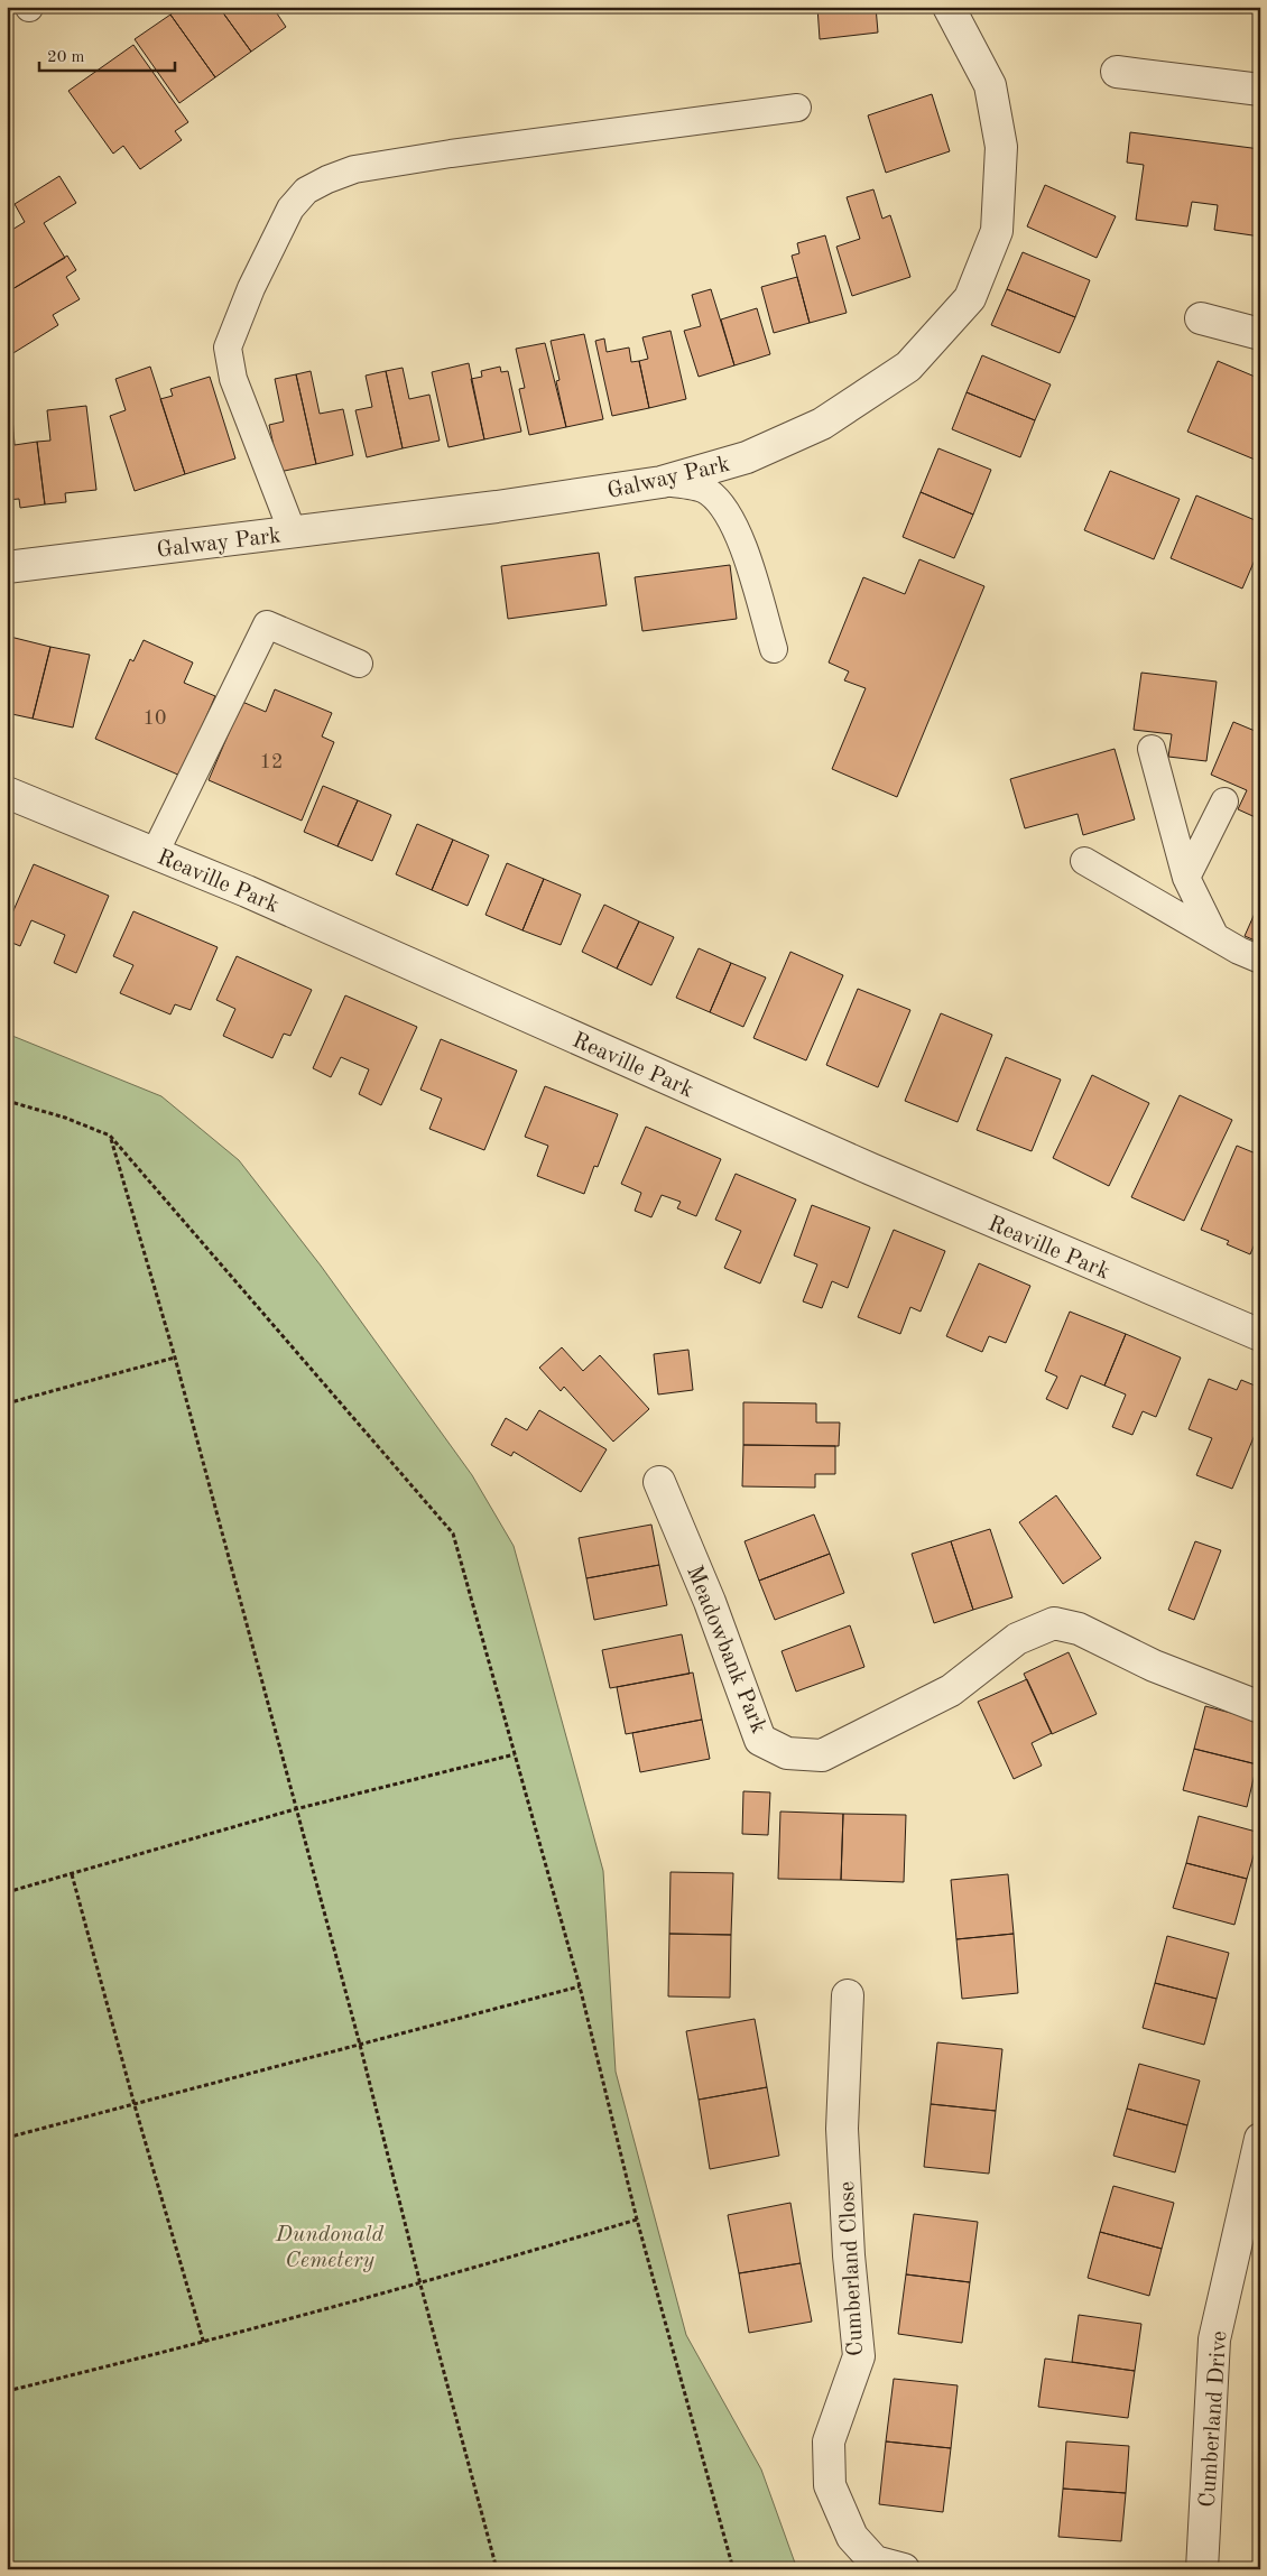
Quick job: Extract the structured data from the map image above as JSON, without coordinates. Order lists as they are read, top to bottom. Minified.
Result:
{"streets":{"street":["Galway Park","Reaville Park","Meadowbank Park","Cumberland Close","Cumberland Drive"]},"parks":["Dundonald Cemetery"],"house_numbers":["10","12"],"scale_bar":"20 m"}
